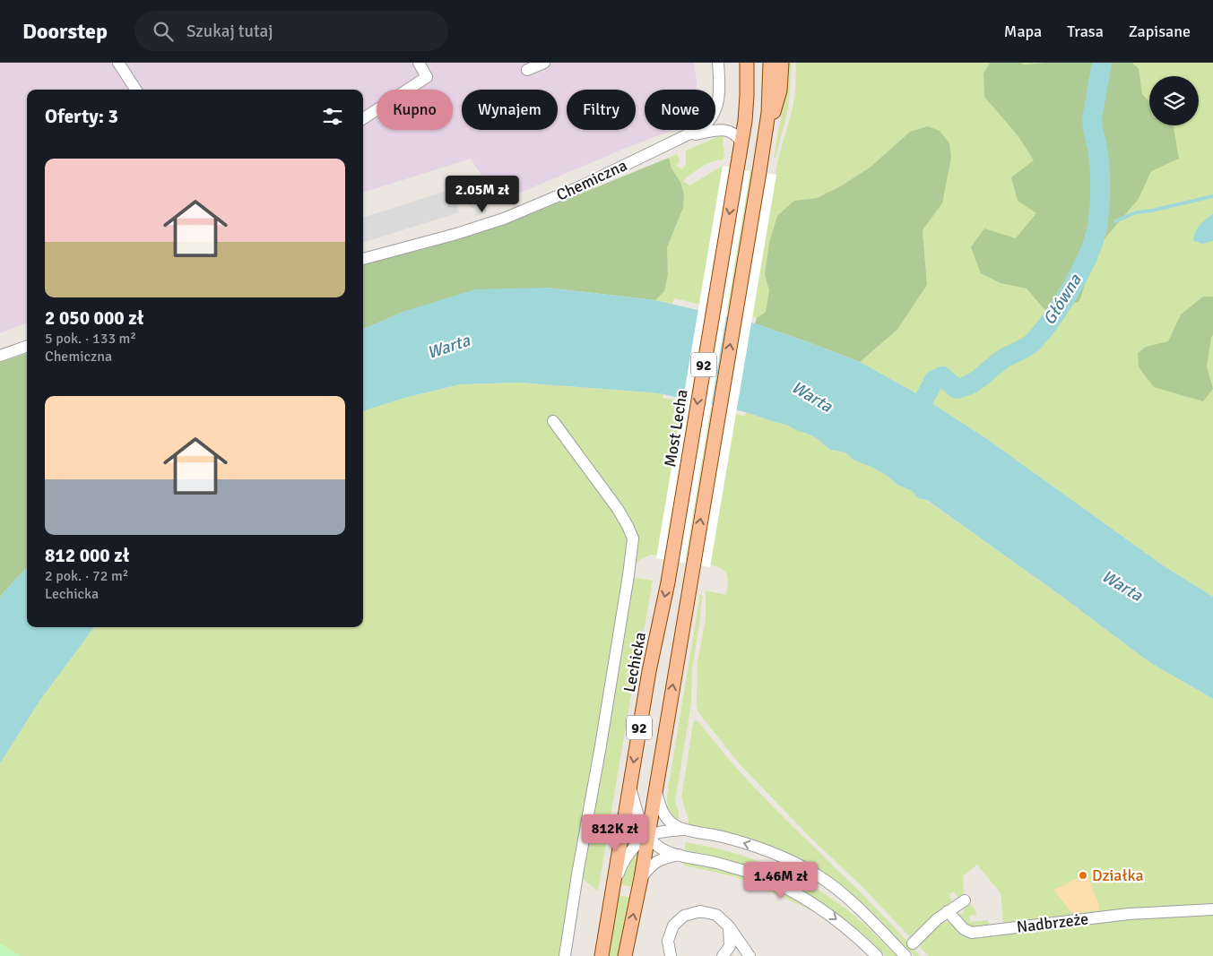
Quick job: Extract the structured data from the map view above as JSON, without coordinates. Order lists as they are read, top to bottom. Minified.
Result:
{"streets":{"main road":["92","Most Lecha","Lechicka"],"street":["Chemiczna","Nadbrzeże"]},"crossings":[["92","Most Lecha"],["Most Lecha","Lechicka"]],"water":["Główna","Warta"],"places":["Działka"],"page":{"header":"Doorstep","search":"Szukaj tutaj","nav":["Mapa","Trasa","Zapisane"],"chip":["Kupno","Wynajem","Filtry","Nowe"],"heading":"Oferty: 3","list":[{"name":"2 050 000 zł","note":"5 pok. · 133 m² · Chemiczna"},{"name":"812 000 zł","note":"2 pok. · 72 m² · Lechicka"}],"price":["2.05M zł","812K zł","1.46M zł"]}}
